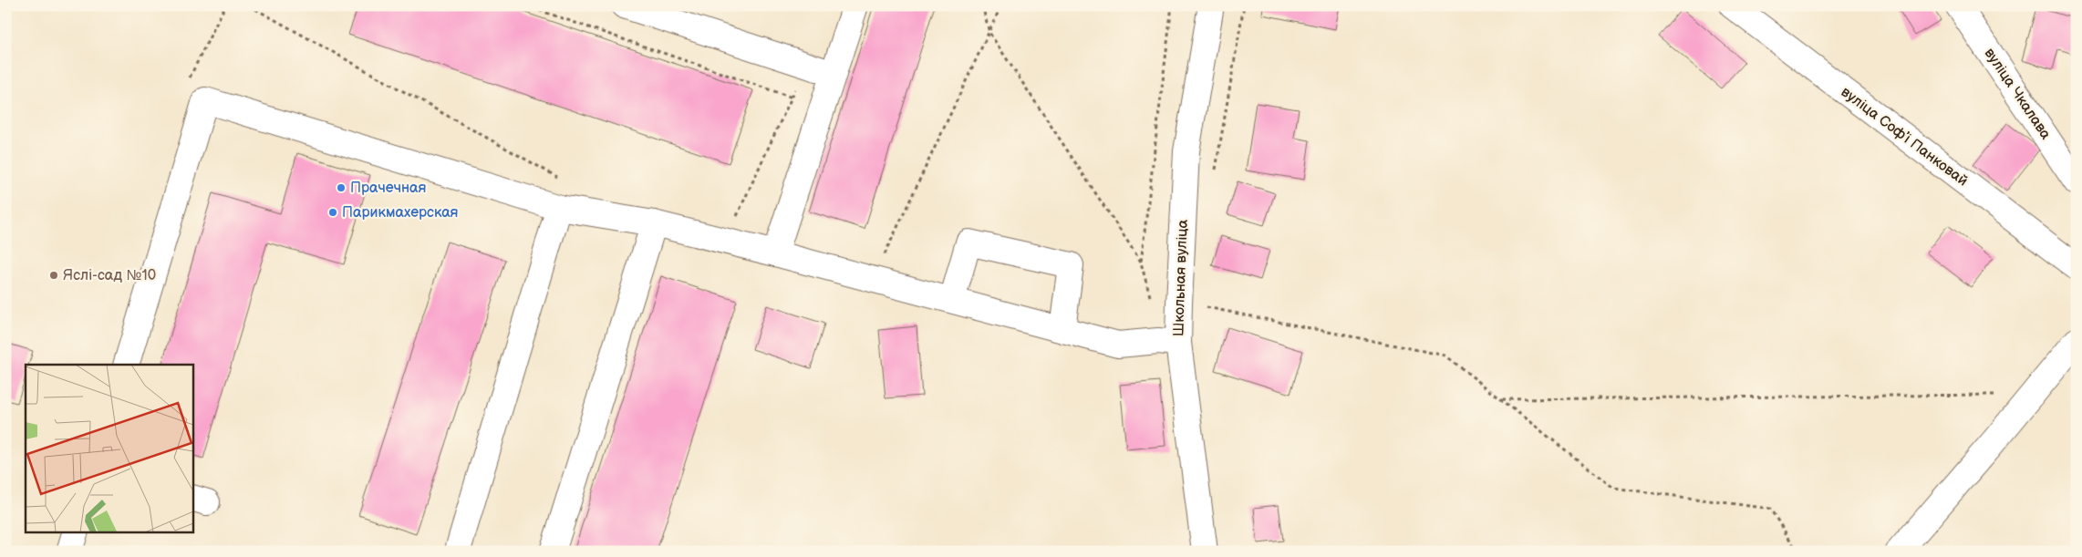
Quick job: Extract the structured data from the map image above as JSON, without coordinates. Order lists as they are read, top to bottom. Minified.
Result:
{"streets":{"street":["вуліца Чкалава","вуліца Софʼі Панковай","Школьная вуліца"]},"places":["Прачечная","Парикмахерская","Яслі-сад №10"]}
